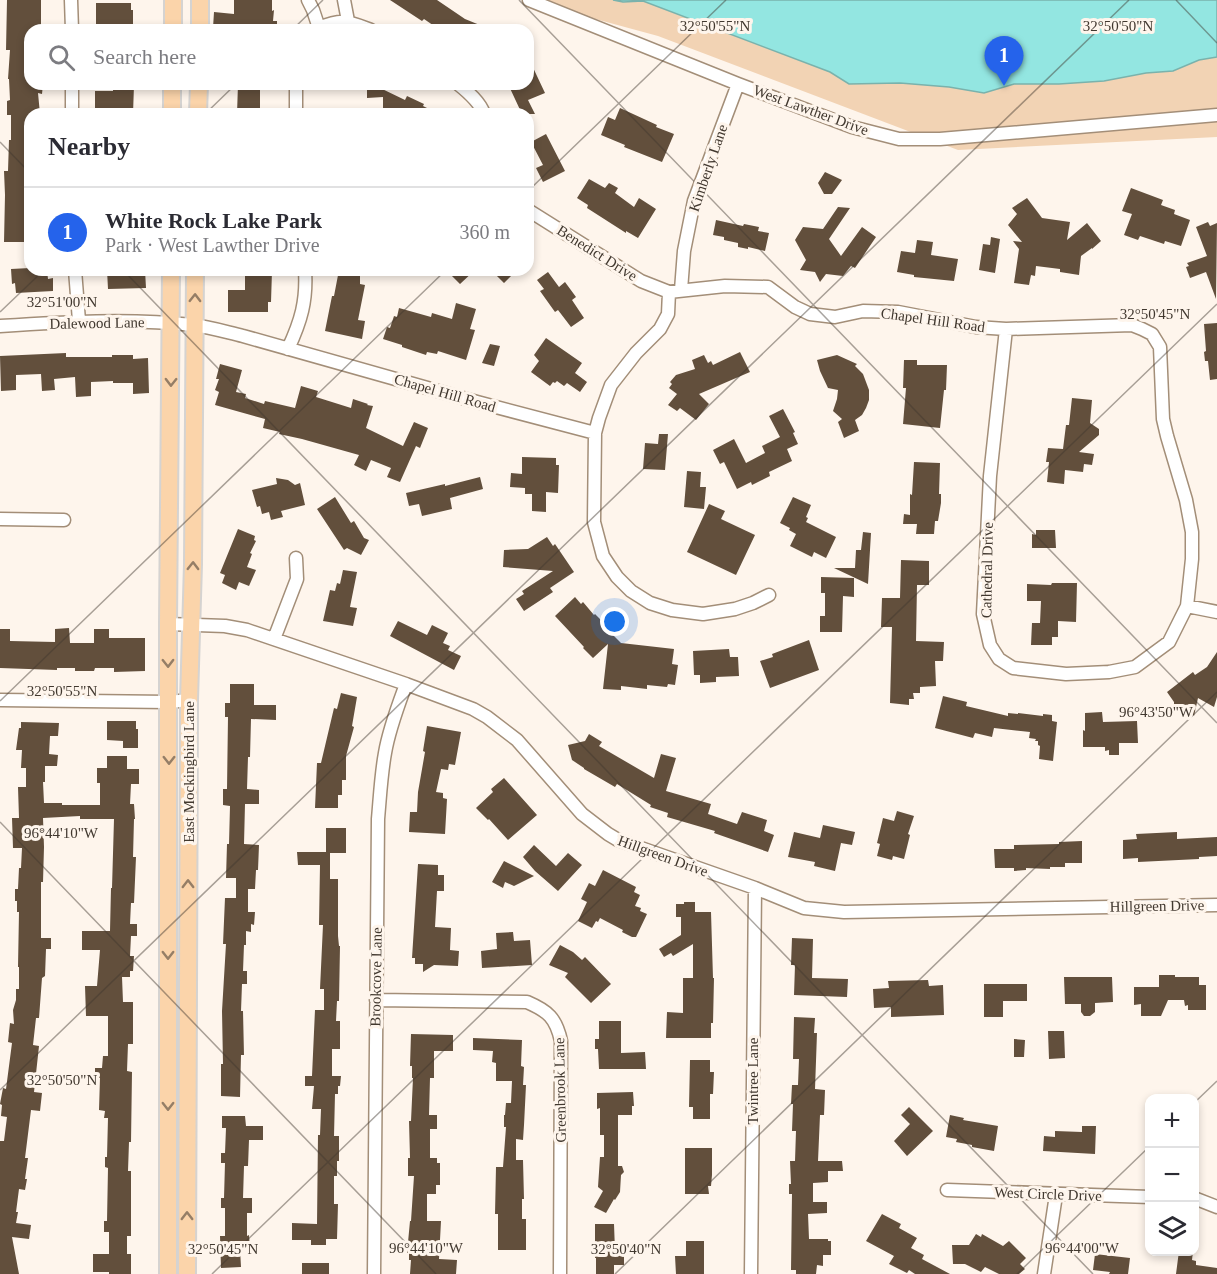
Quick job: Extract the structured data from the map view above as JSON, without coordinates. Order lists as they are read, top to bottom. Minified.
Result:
{"streets":{"main road":["East Mockingbird Lane"],"street":["West Lawther Drive","Kimberly Lane","Benedict Drive","Chapel Hill Road","Dalewood Lane","Cathedral Drive","Hillgreen Drive","Brookcove Lane","Twintree Lane","Greenbrook Lane","West Circle Drive"]},"crossings":[["West Lawther Drive","Kimberly Lane"],["Kimberly Lane","Benedict Drive"],["Kimberly Lane","Chapel Hill Road"],["Benedict Drive","Chapel Hill Road"],["Chapel Hill Road","Dalewood Lane"],["Chapel Hill Road","Cathedral Drive"],["Chapel Hill Road","East Mockingbird Lane"],["Dalewood Lane","East Mockingbird Lane"],["East Mockingbird Lane","Hillgreen Drive"],["Hillgreen Drive","Brookcove Lane"],["Hillgreen Drive","Twintree Lane"],["Brookcove Lane","Greenbrook Lane"]],"page":{"search":"Search here","pins":"1","heading":"Nearby","list":[{"mark":"1","name":"White Rock Lake Park","note":"Park · West Lawther Drive","value":"360 m"}],"map_buttons":["+","−"]},"coordinates":["32°50'55\"N","32°50'50\"N","32°51'00\"N","32°50'45\"N","96°43'50\"W","96°44'10\"W","96°44'00\"W","32°50'40\"N"]}
